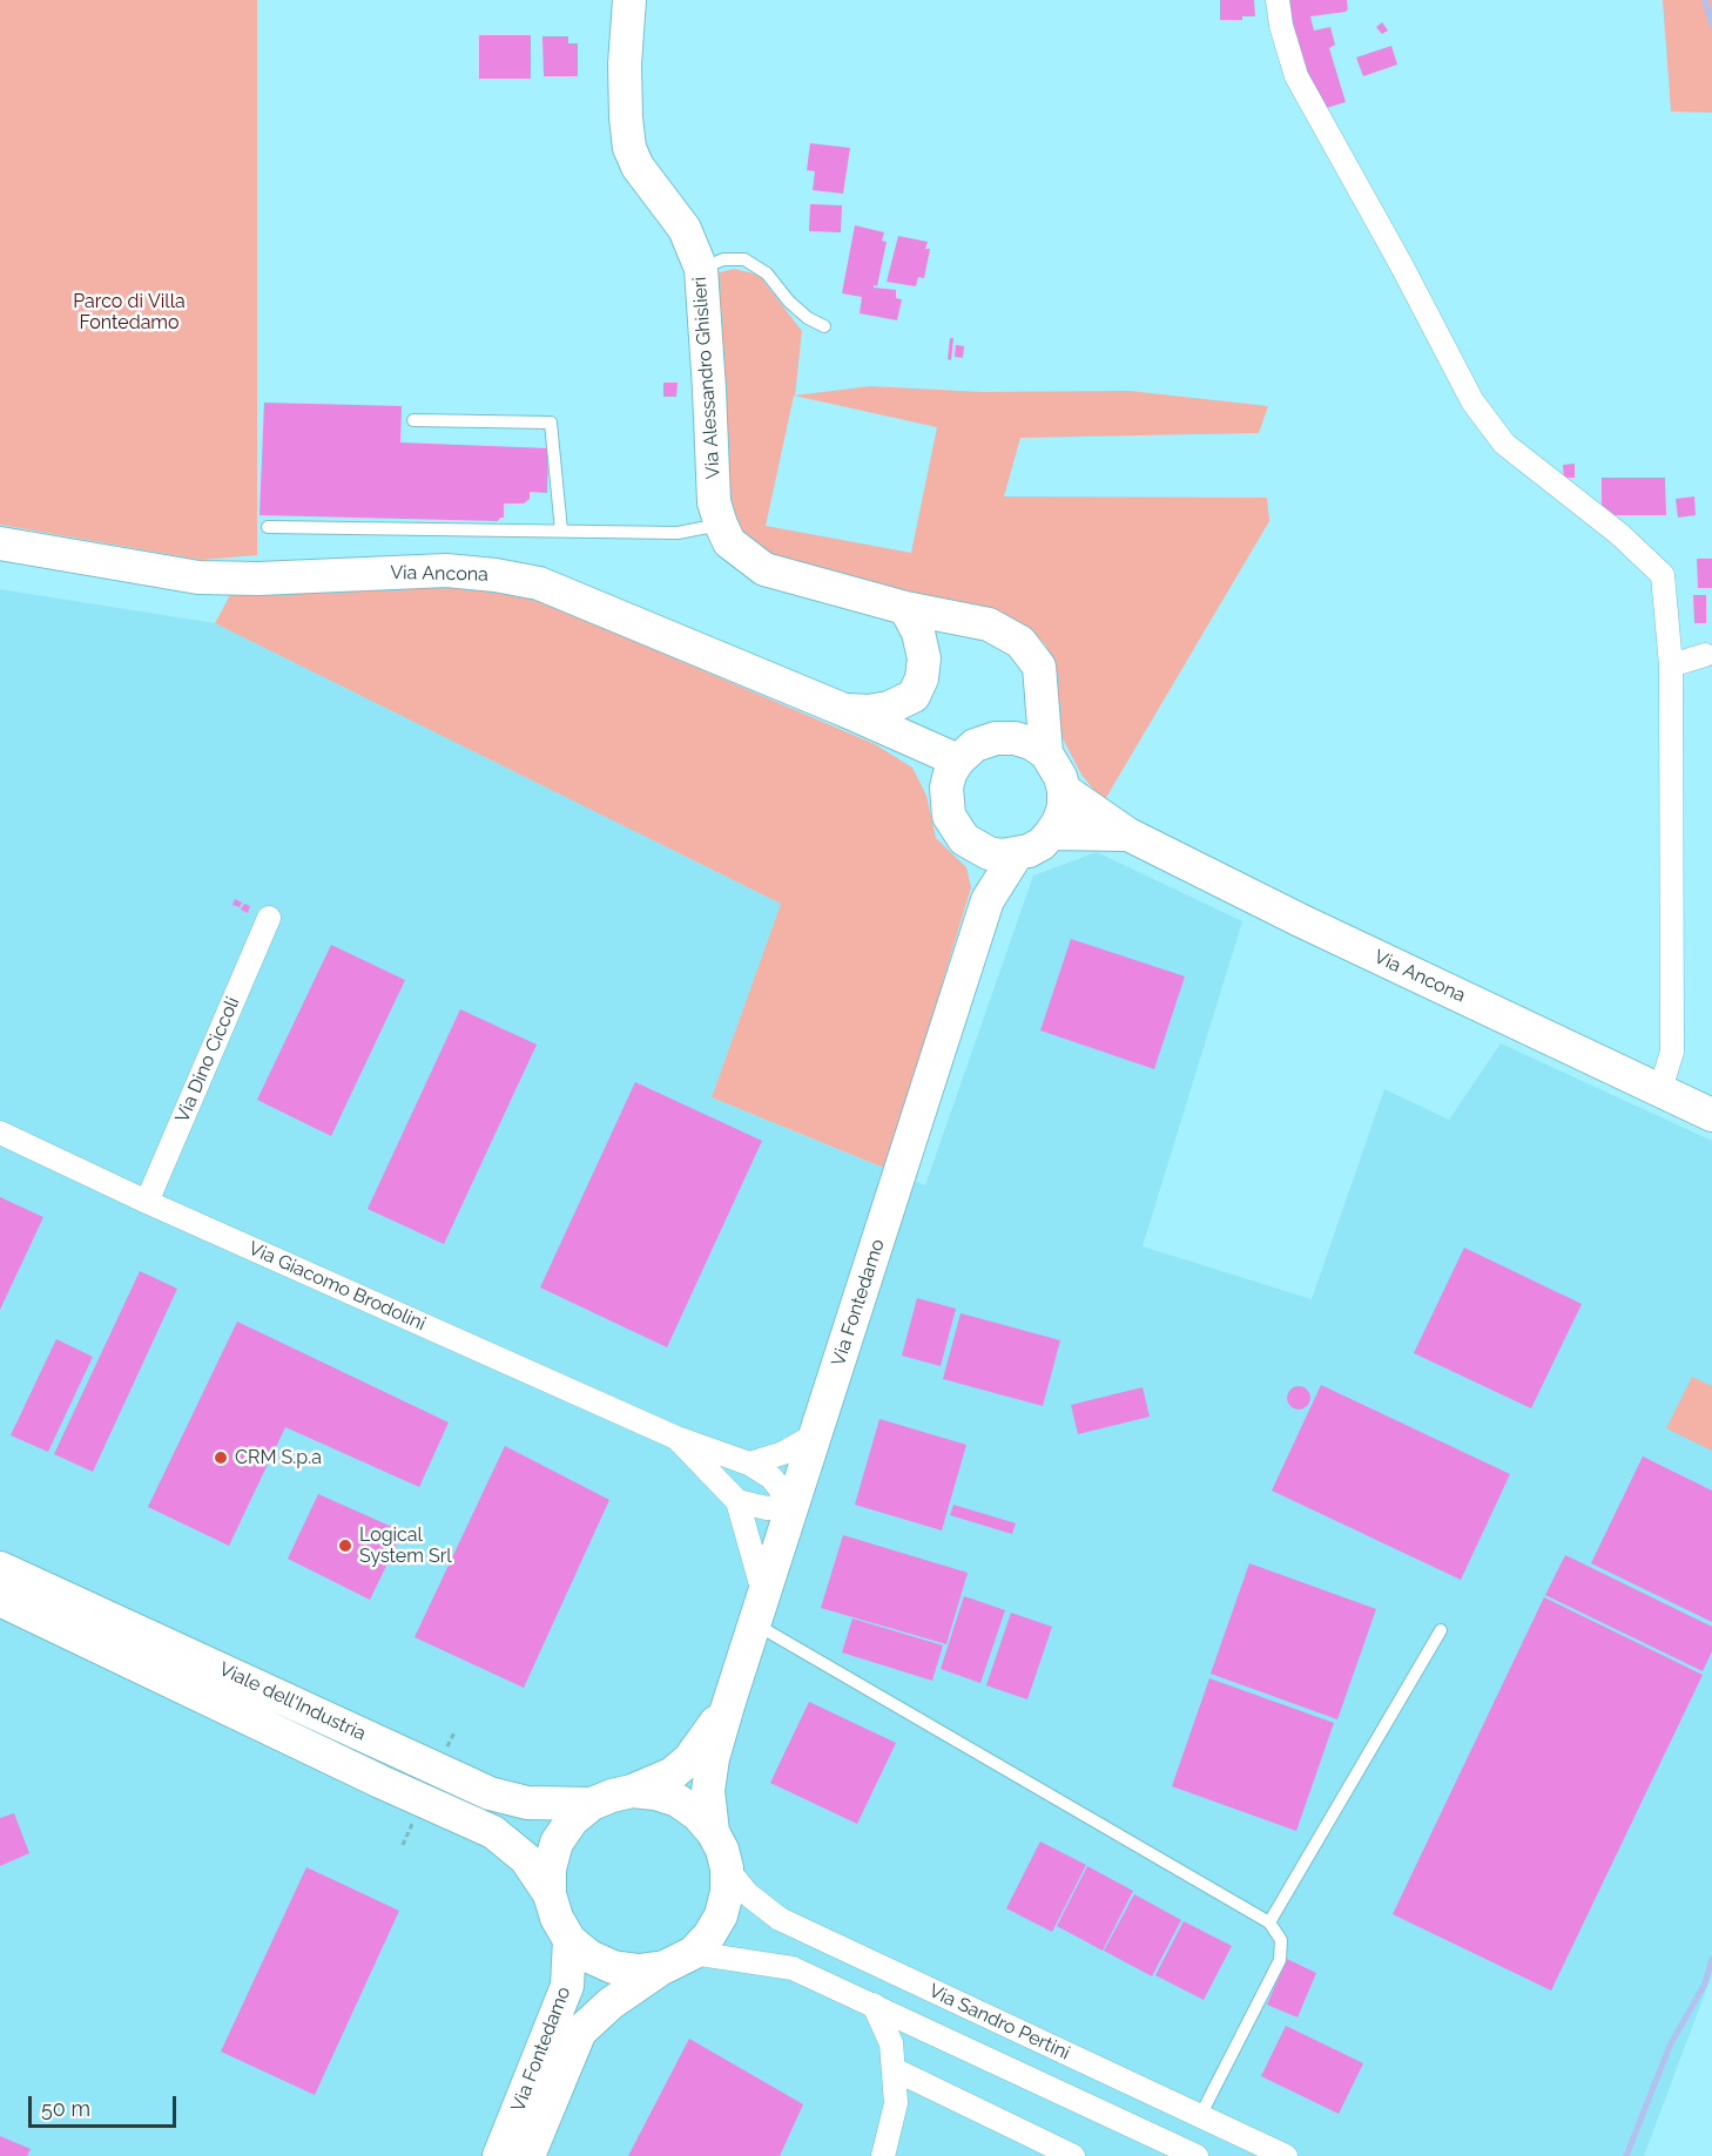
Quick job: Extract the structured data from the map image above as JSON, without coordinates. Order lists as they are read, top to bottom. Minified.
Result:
{"streets":{"main road":["Via Alessandro Ghislieri","Via Ancona","Via Fontedamo","Viale dell'Industria"],"street":["Via Dino Ciccoli","Via Giacomo Brodolini","Via Sandro Pertini"]},"crossings":[["Via Alessandro Ghislieri","Via Ancona"],["Via Alessandro Ghislieri","Via Fontedamo"],["Via Ancona","Via Fontedamo"],["Via Dino Ciccoli","Via Giacomo Brodolini"],["Via Giacomo Brodolini","Via Fontedamo"],["Via Fontedamo","Viale dell'Industria"],["Via Fontedamo","Via Sandro Pertini"],["Viale dell'Industria","Via Sandro Pertini"]],"parks":["Parco di Villa Fontedamo"],"places":["CRM S.p.a","Logical System Srl"],"scale_bar":"50 m"}
